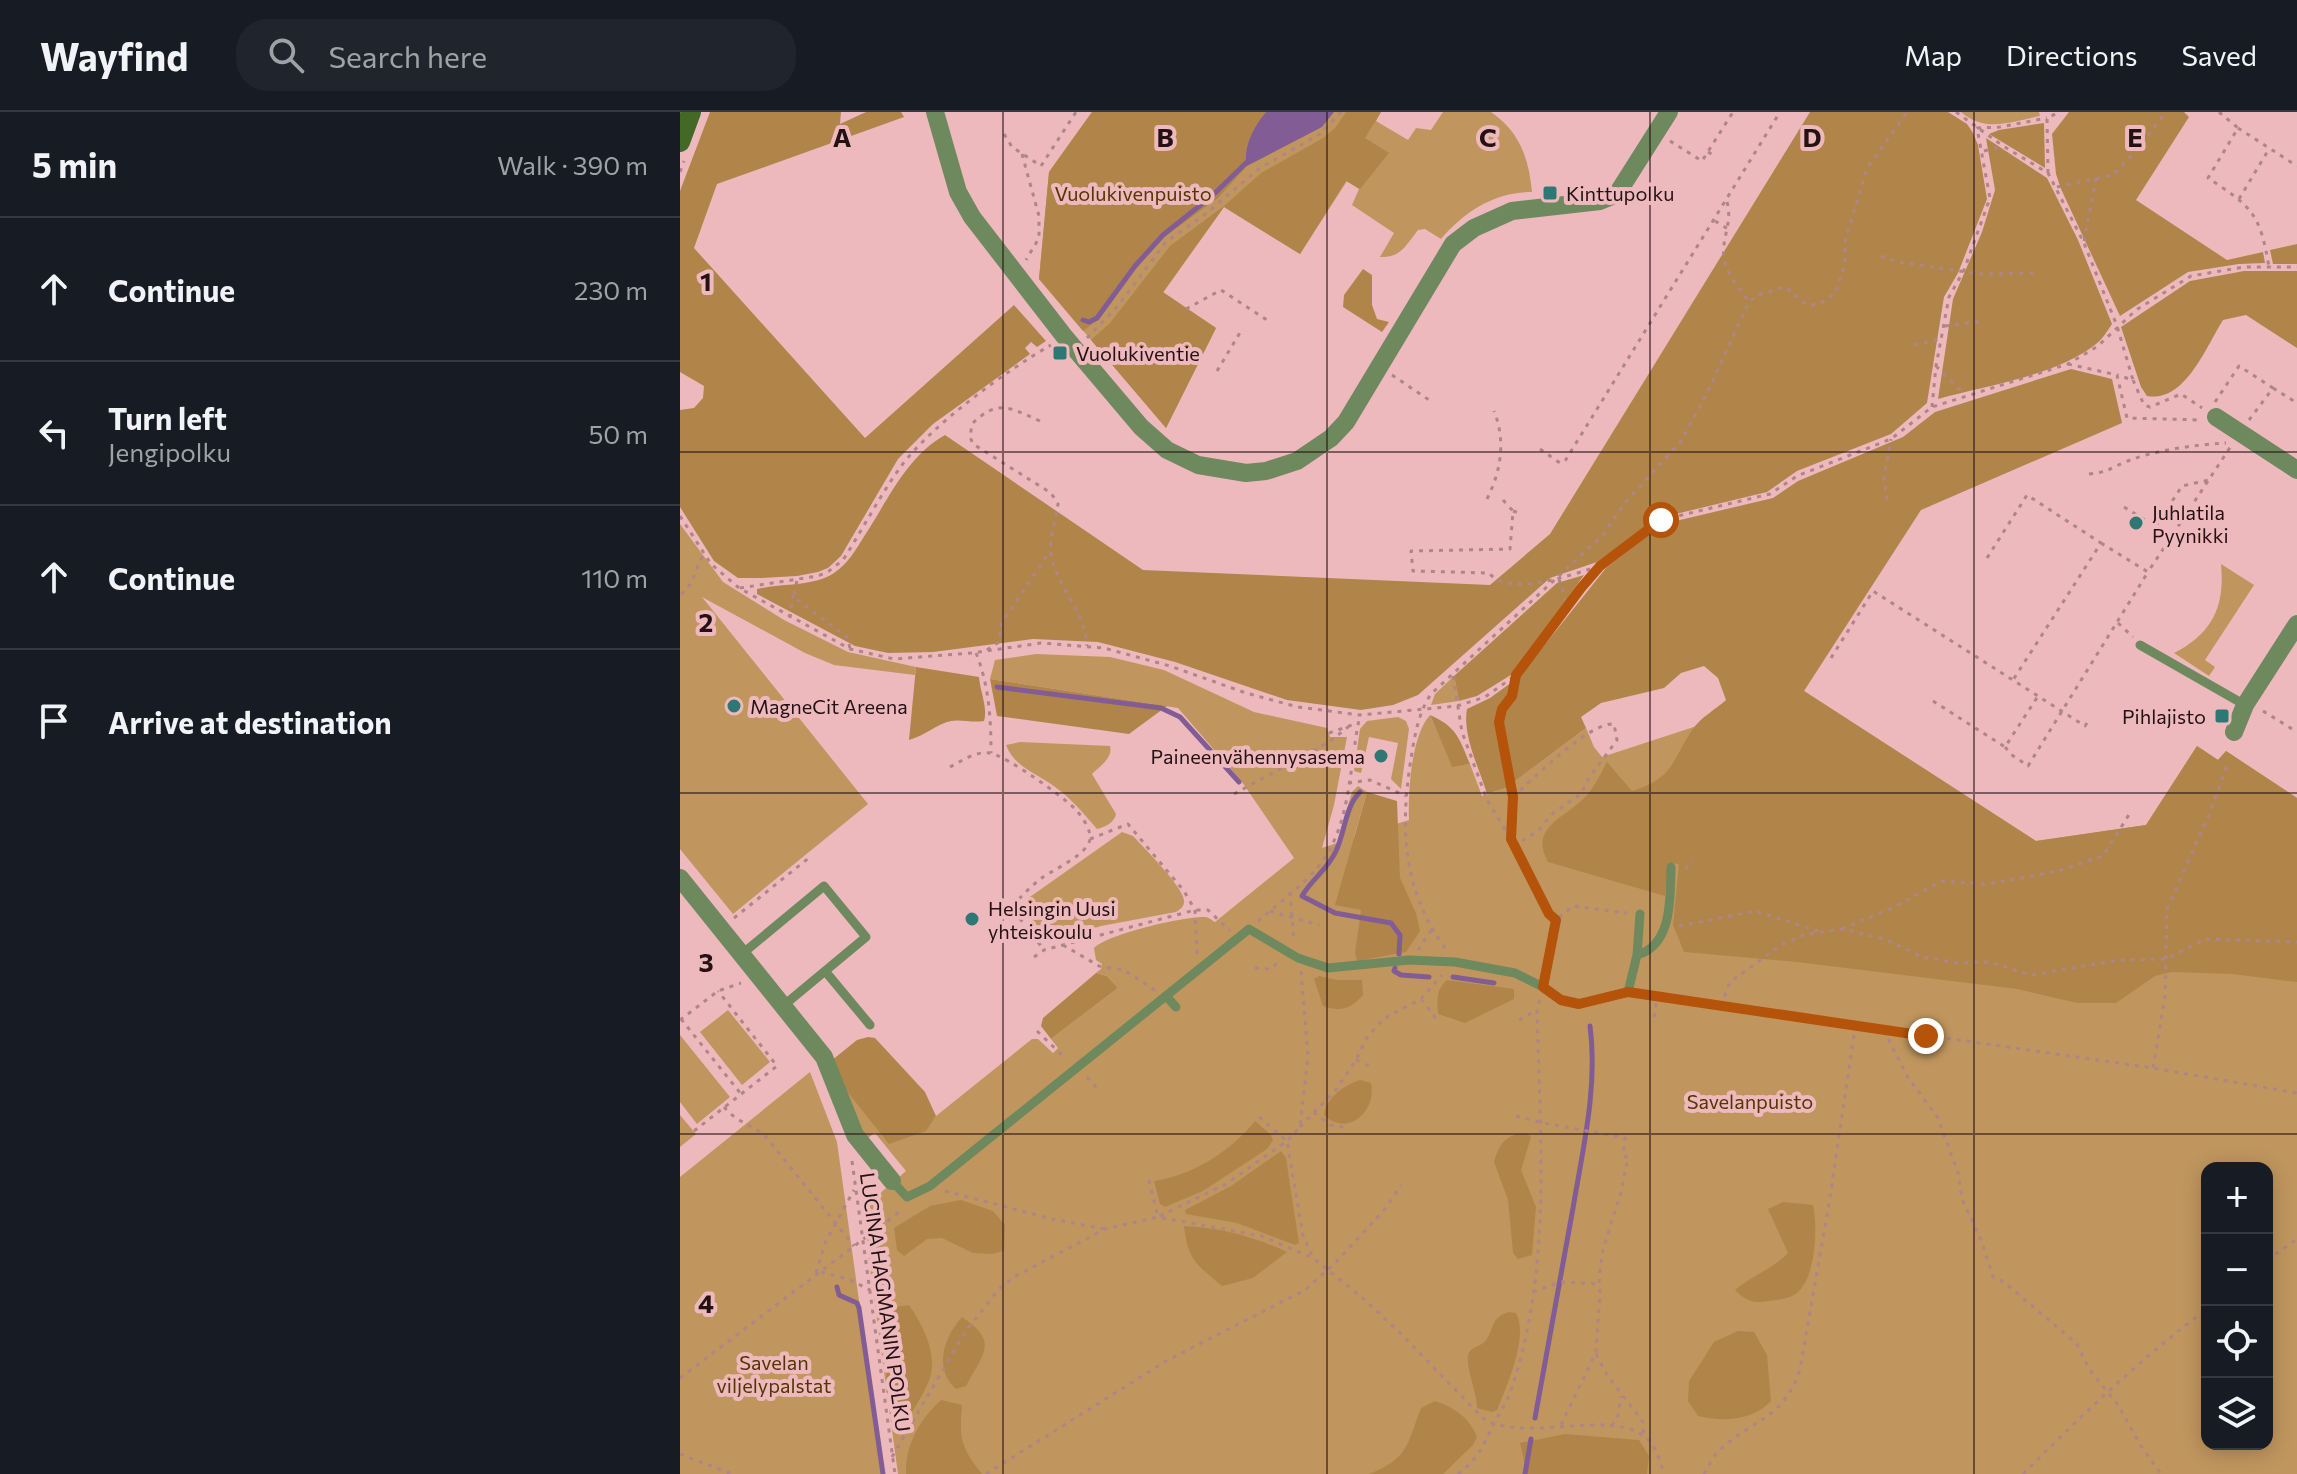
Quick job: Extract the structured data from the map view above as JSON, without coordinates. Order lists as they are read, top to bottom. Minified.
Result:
{"streets":{"path":["LUCINA HAGMANIN POLKU"]},"parks":["Vuolukivenpuisto","Savelanpuisto","Savelan viljelypalstat"],"places":{"transit":["Kinttupolku","Vuolukiventie","Pihlajisto"],"other":["Juhlatila Pyynikki","MagneCit Areena","Paineenvähennysasema","Helsingin Uusi yhteiskoulu"]},"page":{"header":"Wayfind","search":"Search here","nav":["Map","Directions","Saved"],"heading":["5 min","Walk · 390 m"],"list":[["Continue","230 m"],["Turn left","Jengipolku","50 m"],["Continue","110 m"],"Arrive at destination"],"map_buttons":["+","−"]},"grid":{"columns":["A","B","C","D","E"],"rows":["1","2","3","4"]}}
